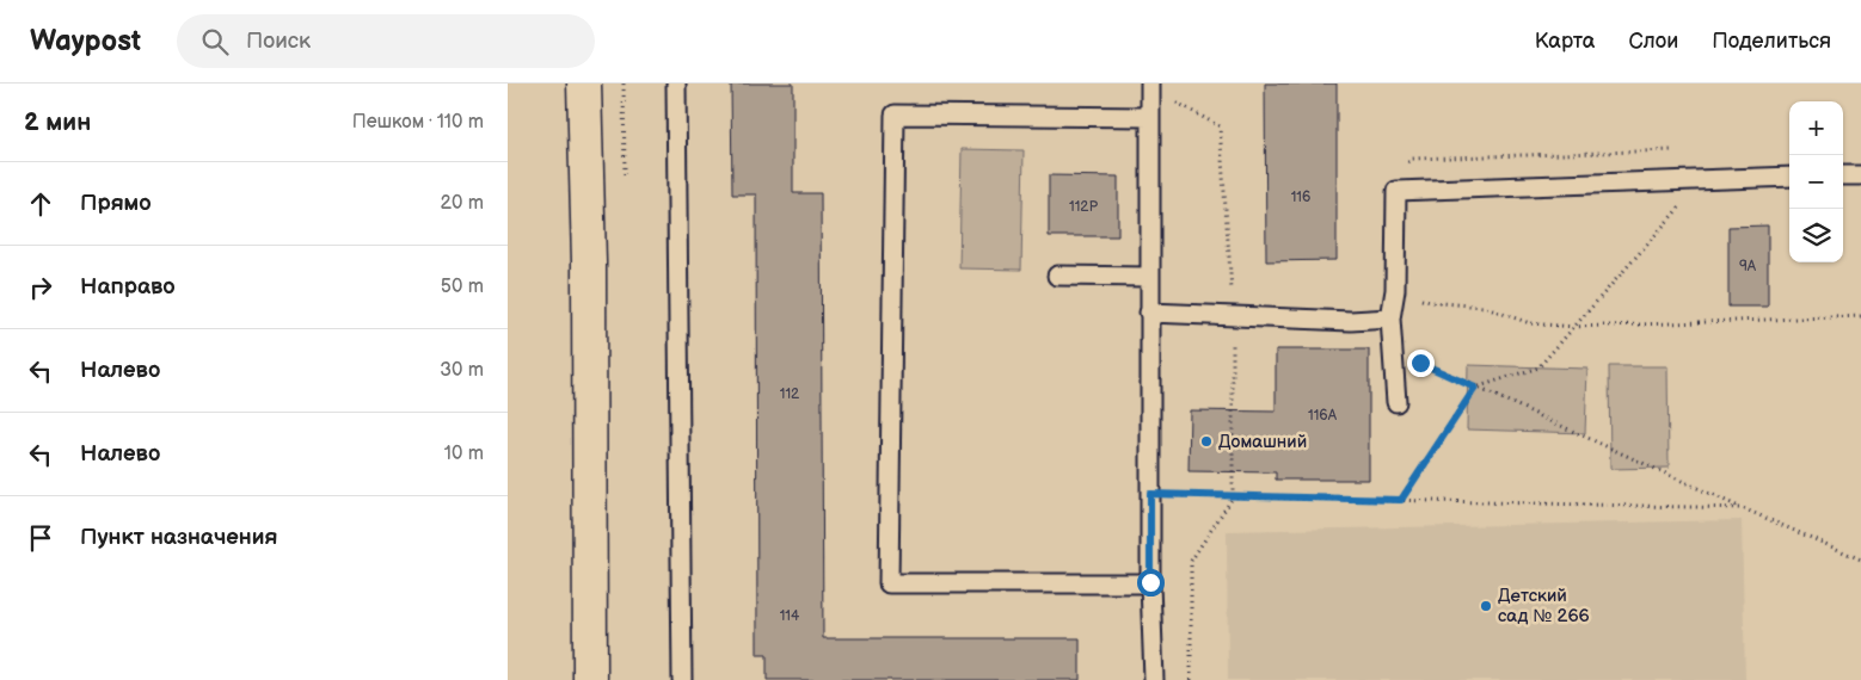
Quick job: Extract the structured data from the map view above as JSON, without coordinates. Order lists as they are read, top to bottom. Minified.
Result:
{"places":["Домашний","Детский сад № 266"],"house_numbers":["116","112Р","9А","112","116А","114"],"page":{"header":"Waypost","search":"Поиск","nav":["Карта","Слои","Поделиться"],"heading":["2 мин","Пешком · 110 m"],"map_buttons":["+","−"],"list":[["Прямо","20 m"],["Направо","50 m"],["Налево","30 m"],["Налево","10 m"],"Пункт назначения"]}}
